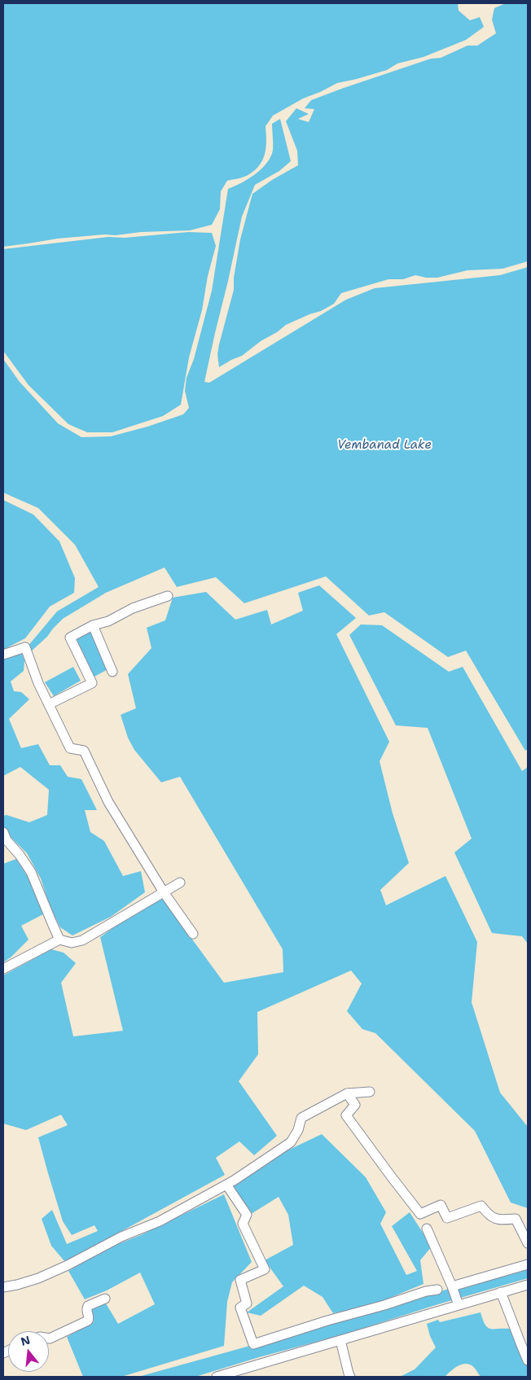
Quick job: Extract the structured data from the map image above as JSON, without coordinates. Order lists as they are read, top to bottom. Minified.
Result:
{"water":["Vembanad Lake"],"north":"top"}
